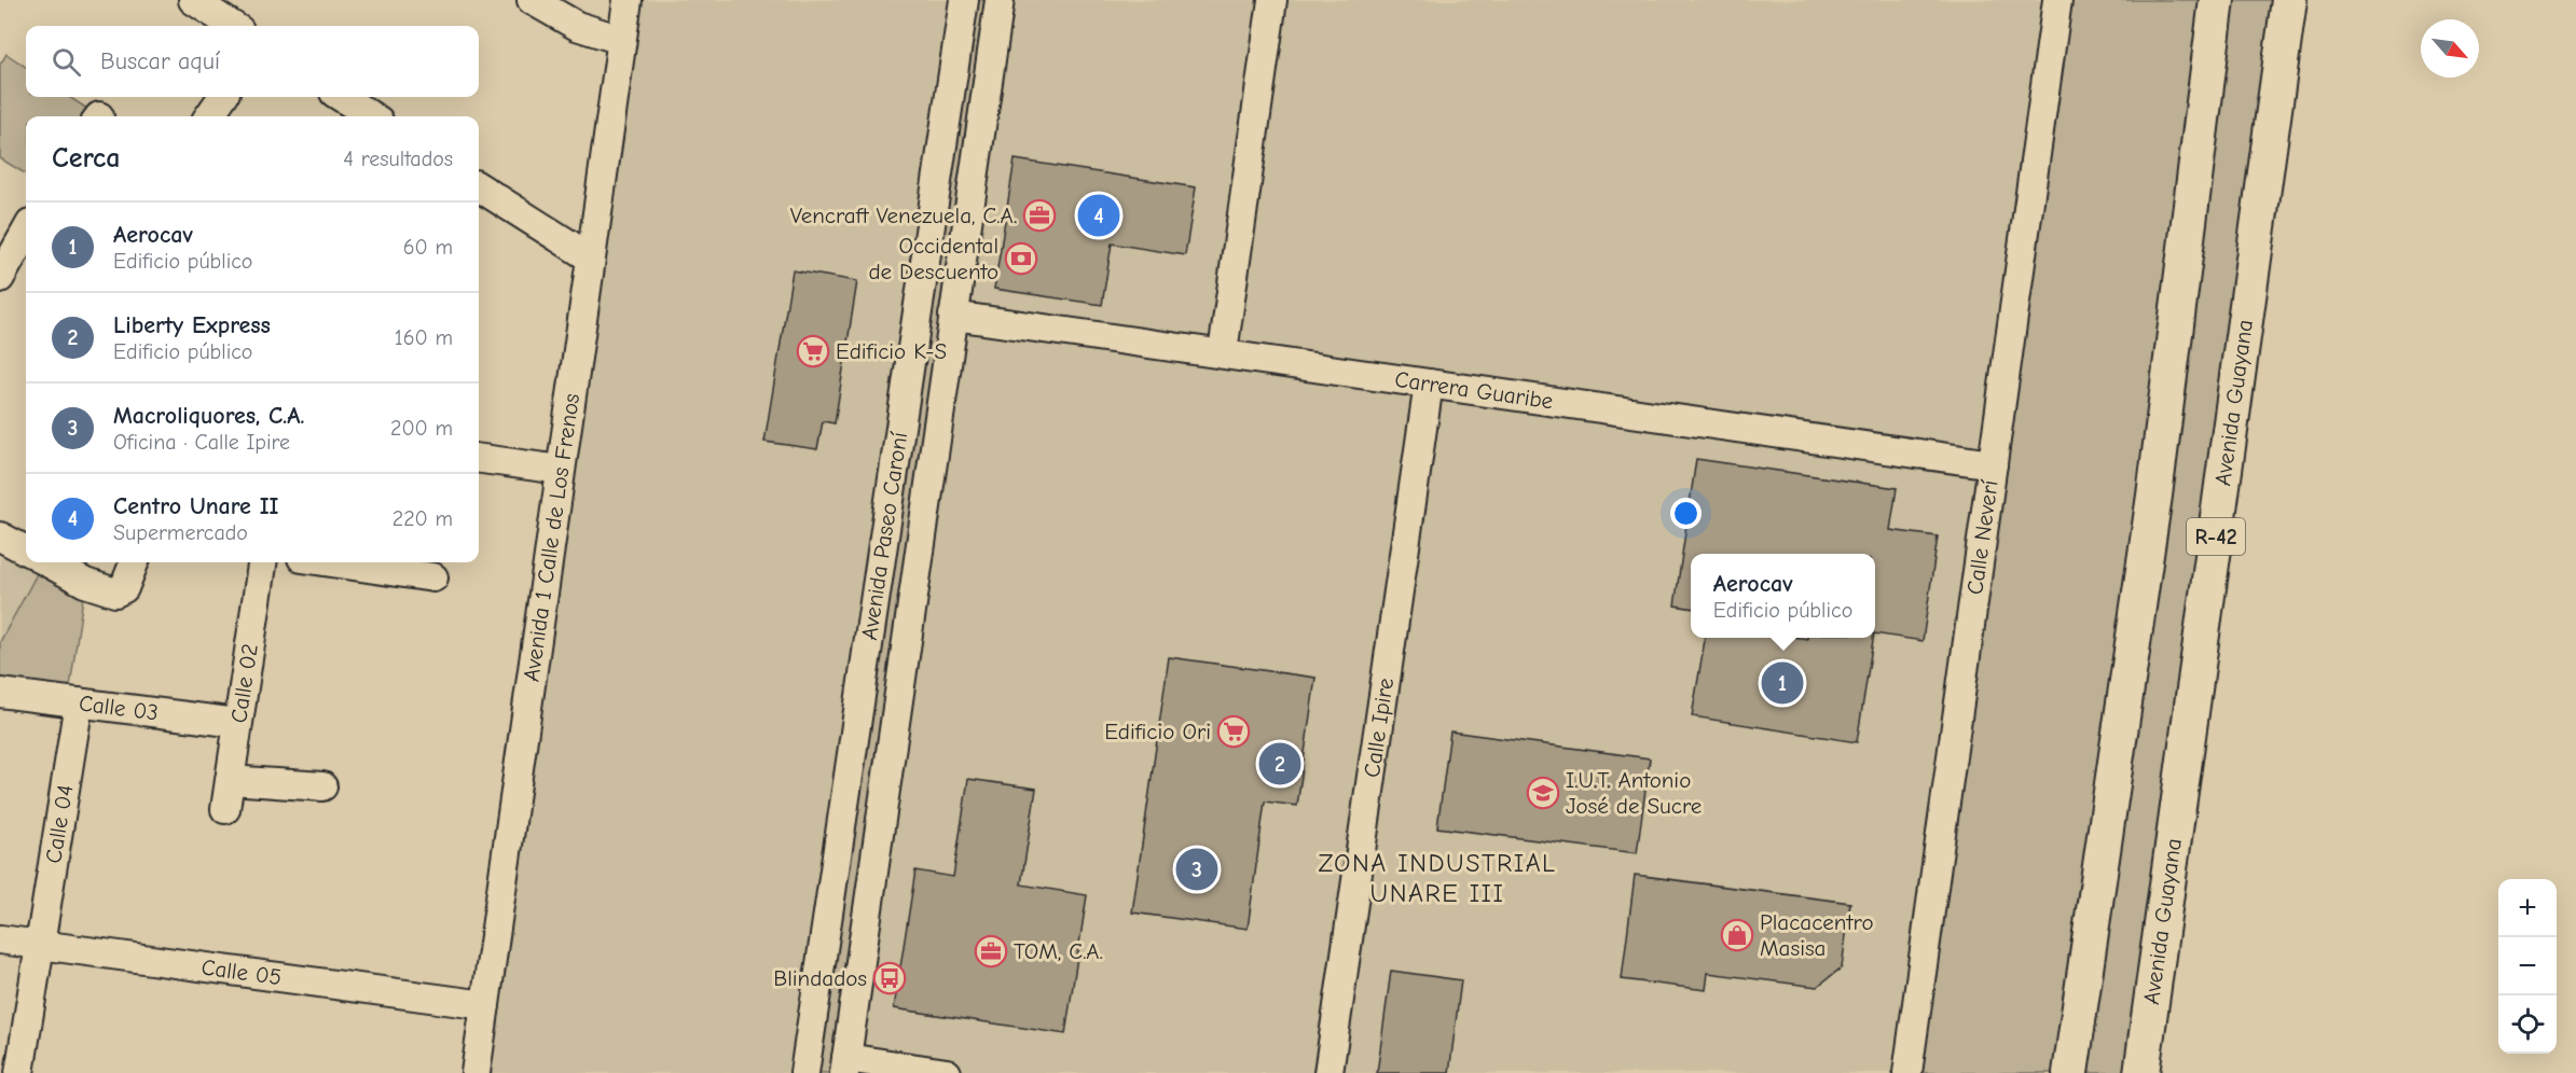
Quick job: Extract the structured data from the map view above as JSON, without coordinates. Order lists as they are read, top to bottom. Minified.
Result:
{"streets":{"main road":["Avenida Guayana","R-42"],"street":["Carrera Guaribe","Avenida 1 Calle de Los Frenos","Avenida Paseo Caroní","Calle Neverí","Calle 02","Calle 03","Calle Ipire","Calle 04","Calle 05"]},"crossings":[["Carrera Guaribe","Avenida Paseo Caroní"],["Carrera Guaribe","Calle Neverí"],["Carrera Guaribe","Calle Ipire"],["Avenida 1 Calle de Los Frenos","Calle 05"],["Calle 02","Calle 03"],["Calle 03","Calle 04"],["Calle 04","Calle 05"]],"districts":["ZONA INDUSTRIAL UNARE III"],"places":{"office":["Vencraft Venezuela, C.A.","TOM, C.A."],"bank":["Occidental de Descuento"],"supermarket":["Edificio K-S","Edificio Ori"],"school or university":["I.U.T. Antonio José de Sucre"],"shop":["Placacentro Masisa"],"bus stop":["Blindados"]},"north":"bottom right","page":{"search":"Buscar aquí","heading":["Cerca","4 resultados"],"pins":["4","1","2","3"],"list":[{"mark":"1","name":"Aerocav","note":"Edificio público","value":"60 m"},{"mark":"2","name":"Liberty Express","note":"Edificio público","value":"160 m"},{"mark":"3","name":"Macroliquores, C.A.","note":"Oficina · Calle Ipire","value":"200 m"},{"mark":"4","name":"Centro Unare II","note":"Supermercado","value":"220 m"}],"popup":["Aerocav","Edificio público"],"map_buttons":["+","−"]}}
